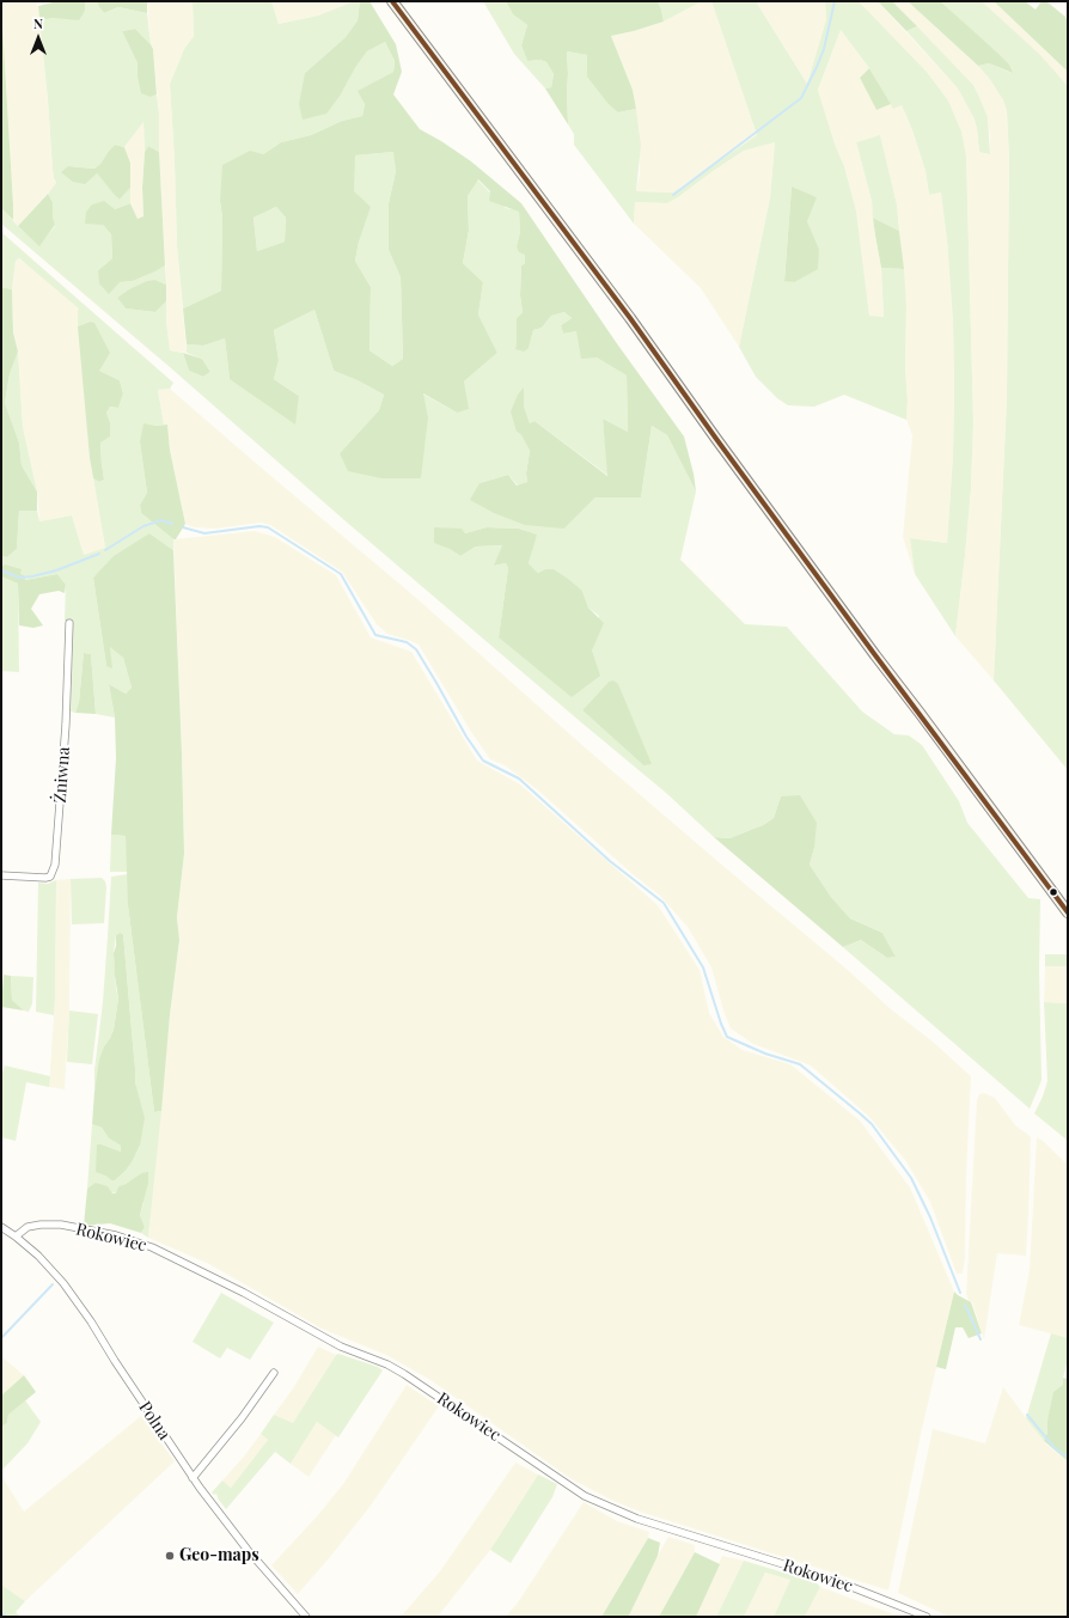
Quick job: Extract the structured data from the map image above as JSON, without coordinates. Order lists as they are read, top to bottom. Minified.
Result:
{"streets":{"street":["Żniwna","Rokowiec","Polna"]},"crossings":[["Rokowiec","Polna"]],"places":["Geo-maps"],"north":"top"}
